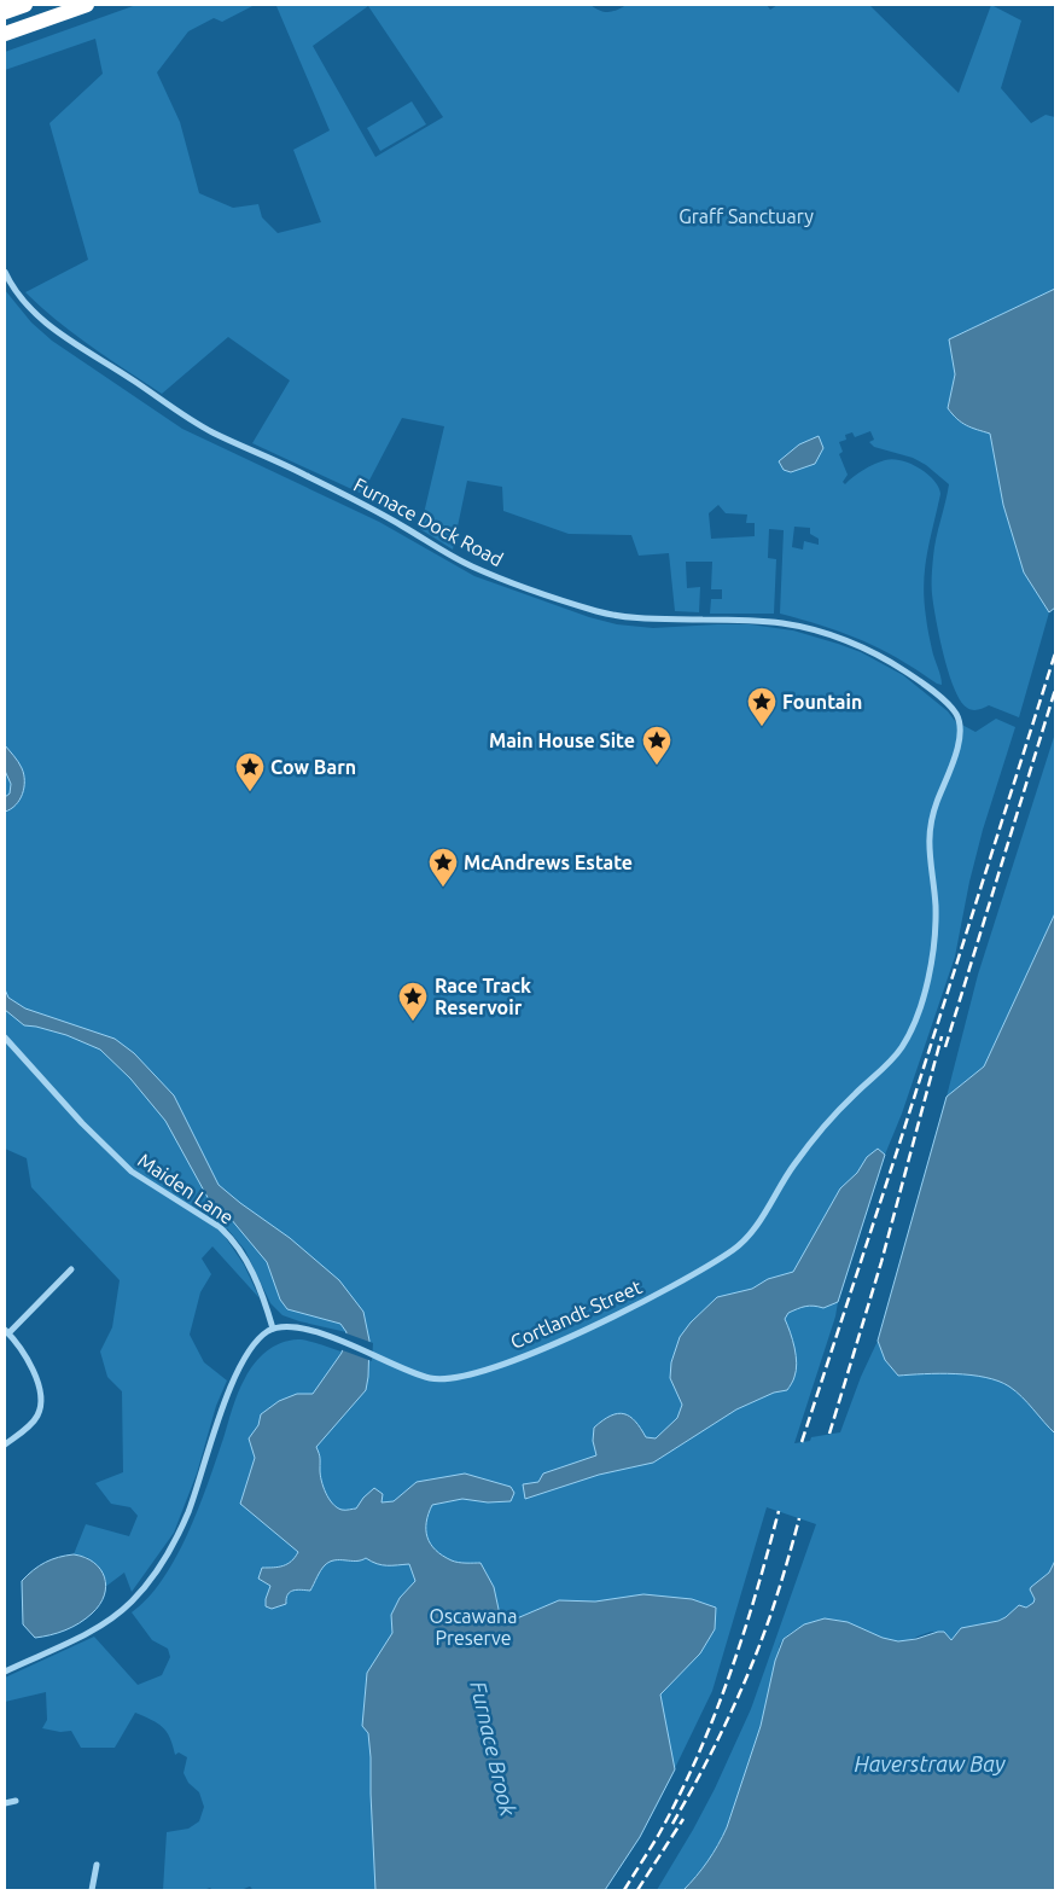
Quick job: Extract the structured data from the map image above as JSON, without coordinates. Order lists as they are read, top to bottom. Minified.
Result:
{"streets":{"street":["Furnace Dock Road","Maiden Lane","Cortlandt Street"]},"crossings":[["Furnace Dock Road","Cortlandt Street"],["Maiden Lane","Cortlandt Street"]],"water":["Furnace Brook","Haverstraw Bay"],"parks":["Graff Sanctuary","Oscawana Preserve"],"places":{"place":["Fountain","Main House Site","Cow Barn","McAndrews Estate","Race Track Reservoir"]}}
